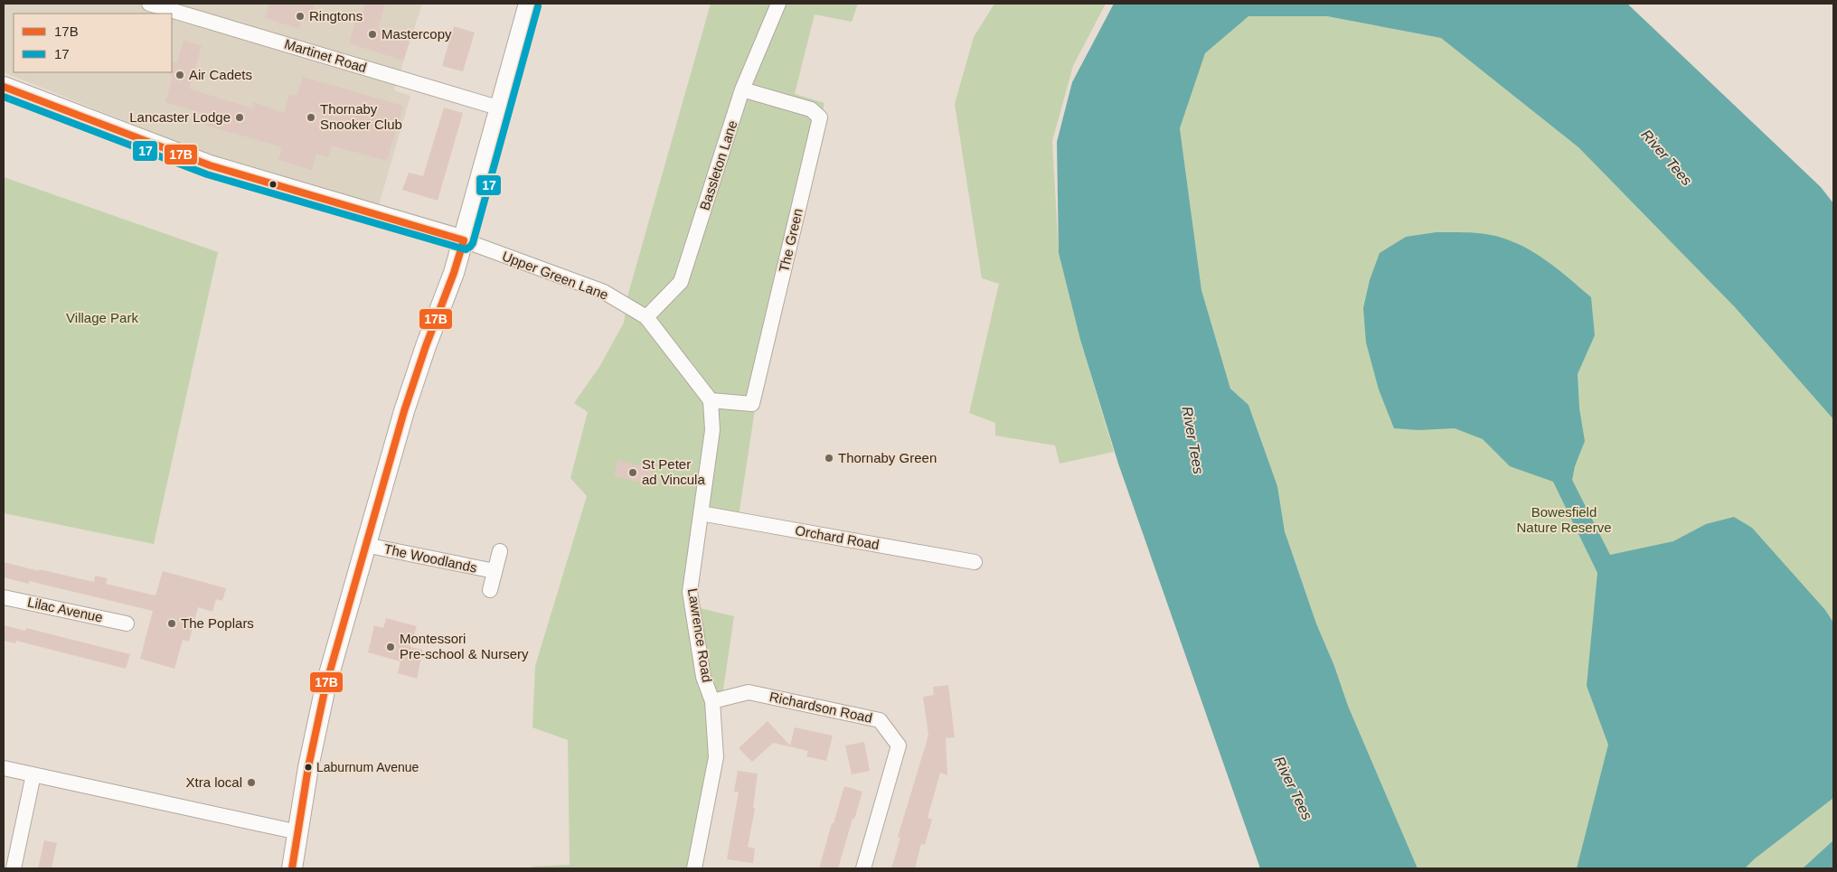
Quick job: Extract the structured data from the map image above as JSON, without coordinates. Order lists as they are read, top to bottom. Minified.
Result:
{"streets":{"street":["Martinet Road","Bassleton Lane","The Green","Upper Green Lane","Orchard Road","The Woodlands","Lilac Avenue","Lawrence Road","Richardson Road"]},"crossings":[["Bassleton Lane","The Green"],["Bassleton Lane","Upper Green Lane"],["The Green","Upper Green Lane"],["The Green","Lawrence Road"],["Upper Green Lane","Lawrence Road"],["Orchard Road","Lawrence Road"],["Lawrence Road","Richardson Road"]],"water":["River Tees"],"parks":["Village Park","Bowesfield Nature Reserve"],"places":["Ringtons","Mastercopy","Air Cadets","Lancaster Lodge","Thornaby Snooker Club","Thornaby Green","St Peter ad Vincula","The Poplars","Montessori Pre-school & Nursery","Laburnum Avenue","Xtra local"],"lines":["transit line 17","transit line 17B"],"legend":["17B","17"]}
